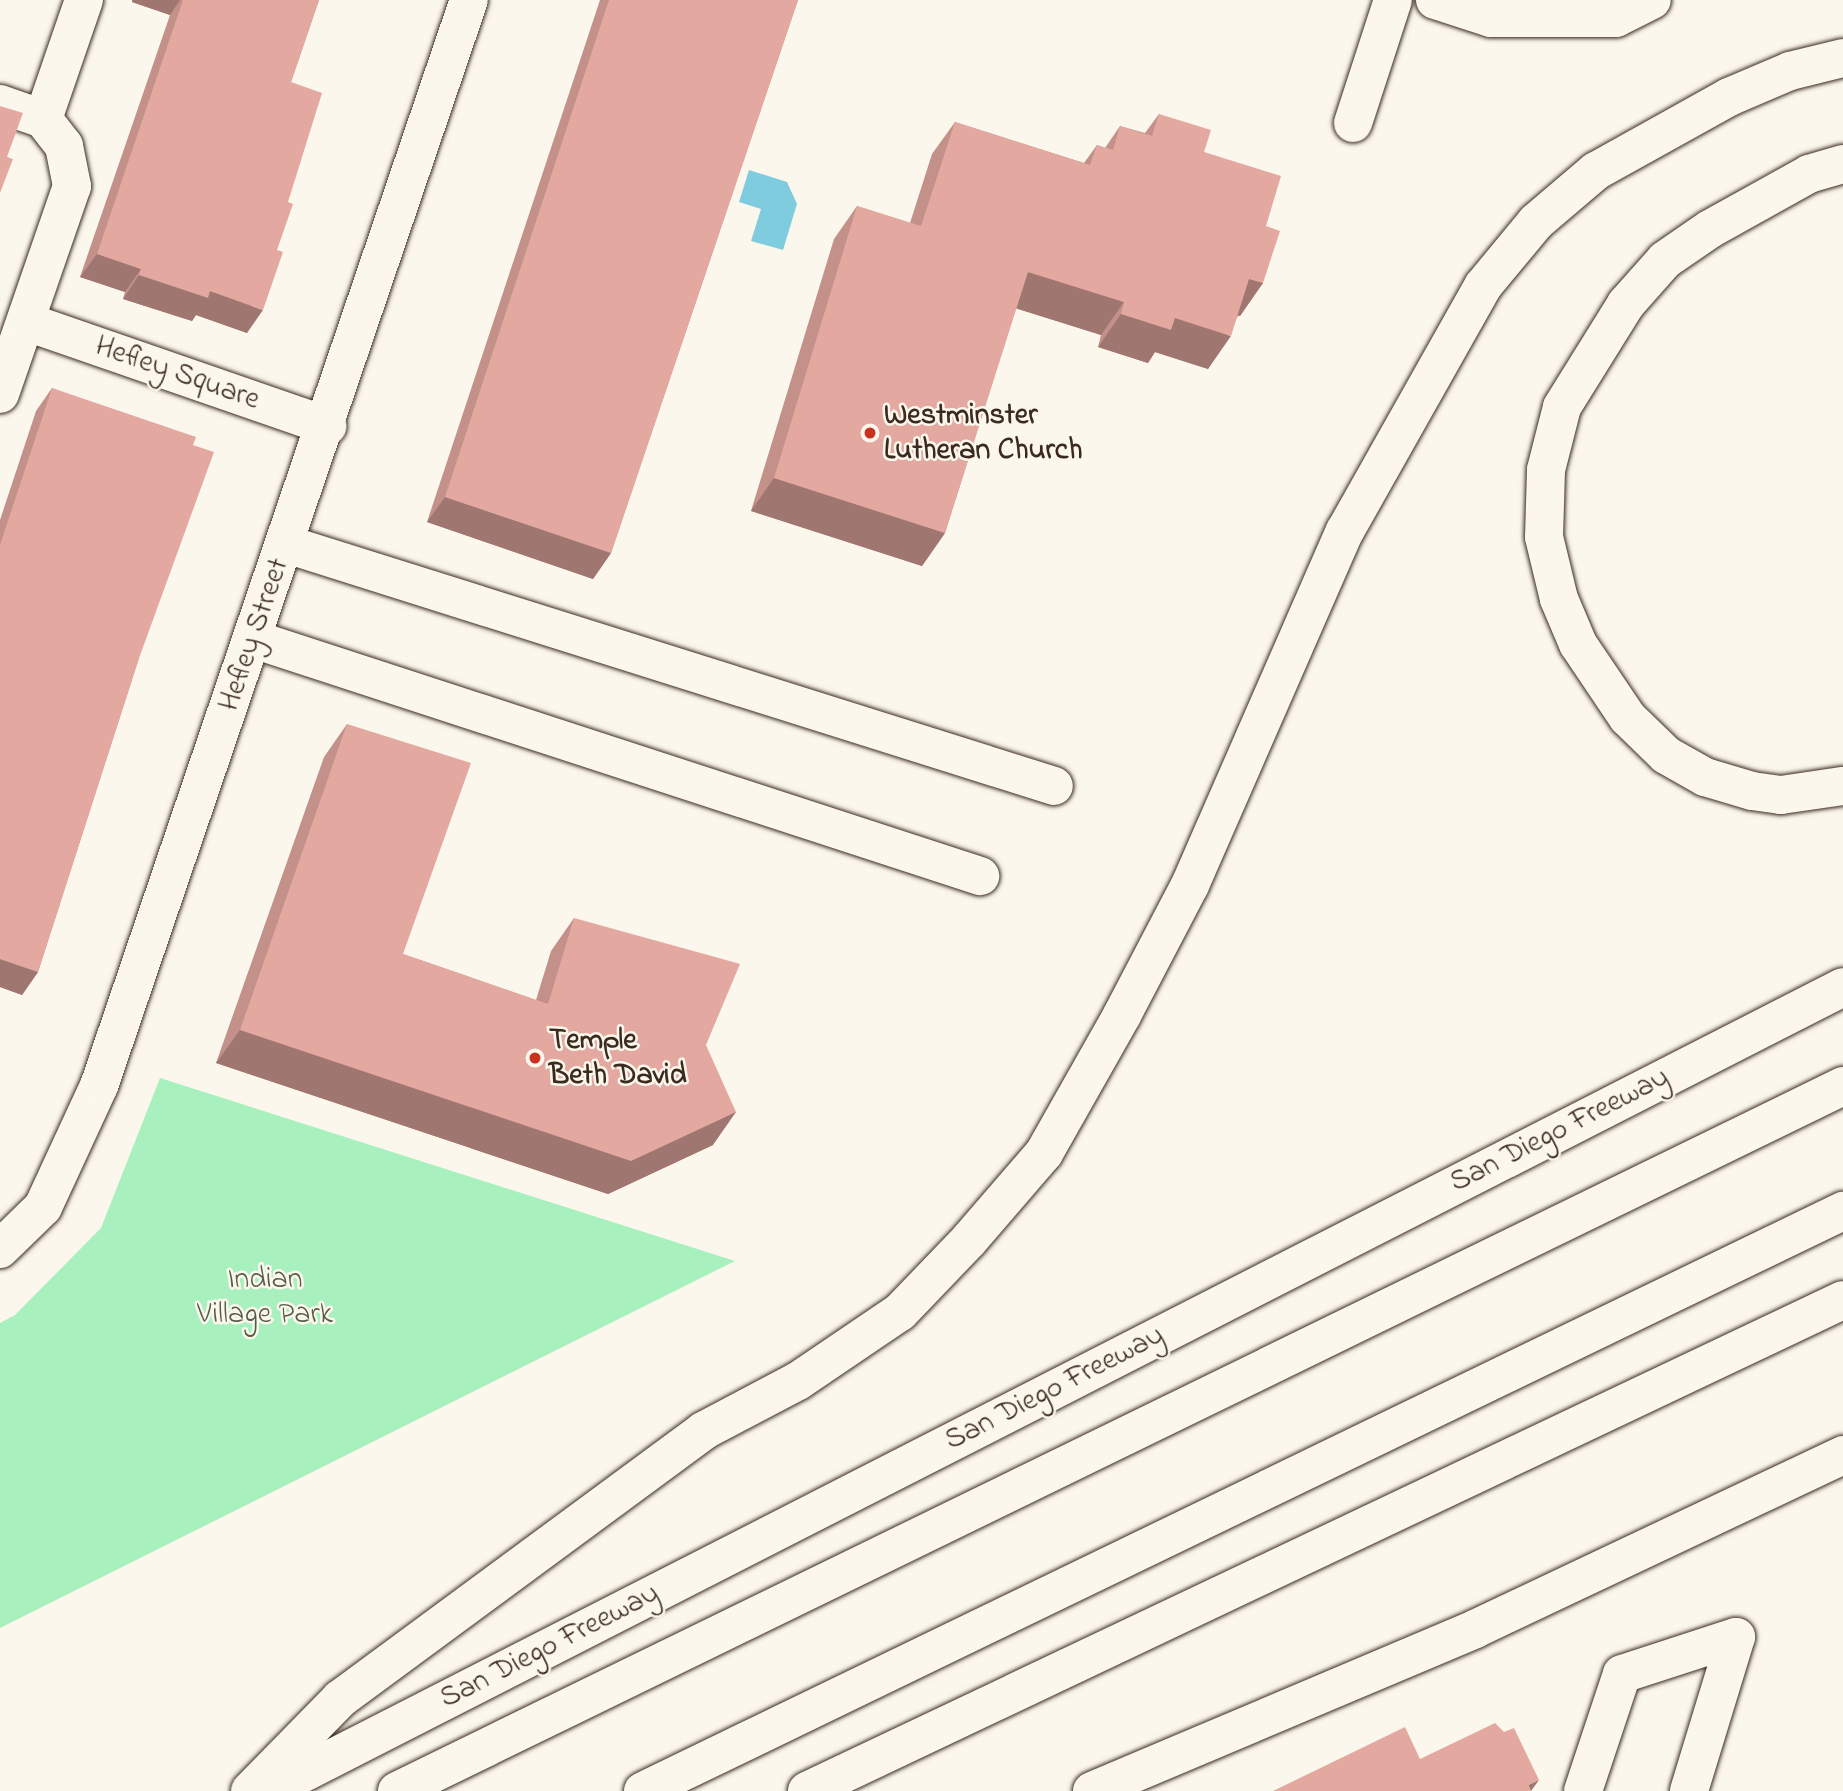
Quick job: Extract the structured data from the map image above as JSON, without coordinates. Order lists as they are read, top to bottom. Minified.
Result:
{"streets":{"main road":["Hefley Square","Hefley Street","San Diego Freeway"]},"crossings":[["Hefley Square","Hefley Street"]],"parks":["Indian Village Park"],"places":["Westminster Lutheran Church","Temple Beth David"]}
